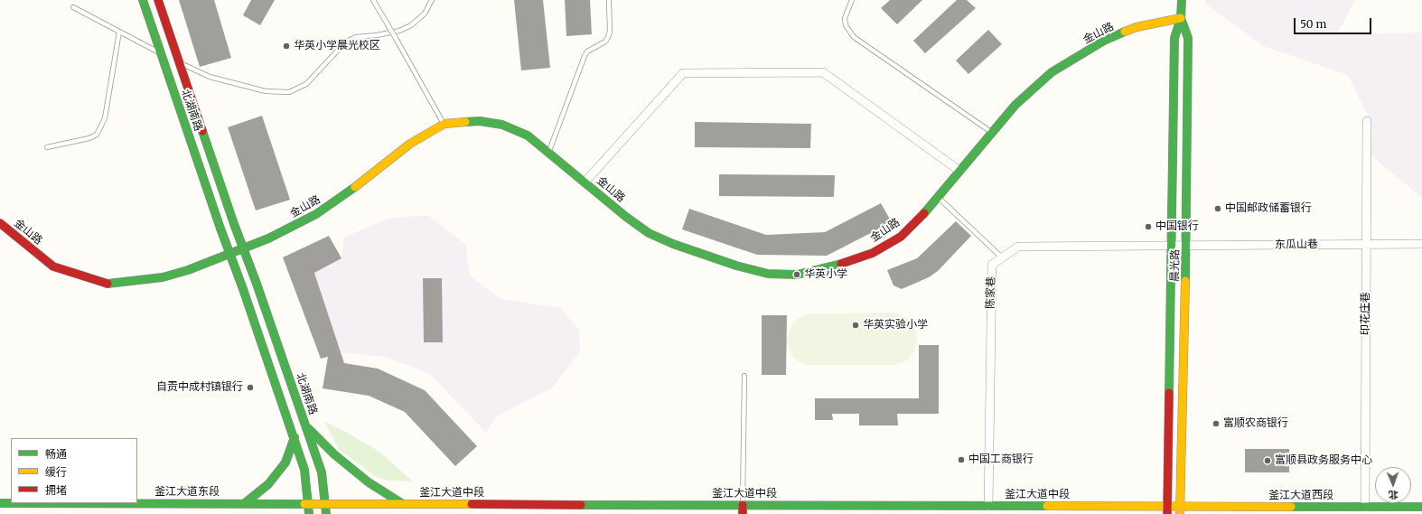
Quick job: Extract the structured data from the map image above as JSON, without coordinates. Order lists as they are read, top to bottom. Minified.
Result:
{"streets":{"main road":["金山路","北湖南路","晨光路","釜江大道东段","釜江大道中段","釜江大道西段"],"street":["东瓜山巷","陈家巷","印花庄巷"]},"crossings":[["金山路","晨光路"],["北湖南路","釜江大道中段"],["东瓜山巷","晨光路"],["东瓜山巷","陈家巷"],["东瓜山巷","印花庄巷"],["晨光路","陈家巷"],["晨光路","釜江大道中段"],["晨光路","釜江大道西段"],["陈家巷","釜江大道中段"],["印花庄巷","釜江大道西段"],["釜江大道东段","釜江大道中段"],["釜江大道中段","釜江大道西段"]],"places":["华英小学晨光校区","中国邮政储蓄银行","中国银行","华英小学","华英实验小学","自贡中成村镇银行","富顺农商银行","中国工商银行","富顺县政务服务中心"],"legend":["畅通","缓行","拥堵"],"scale_bar":"50 m","north":"bottom"}
